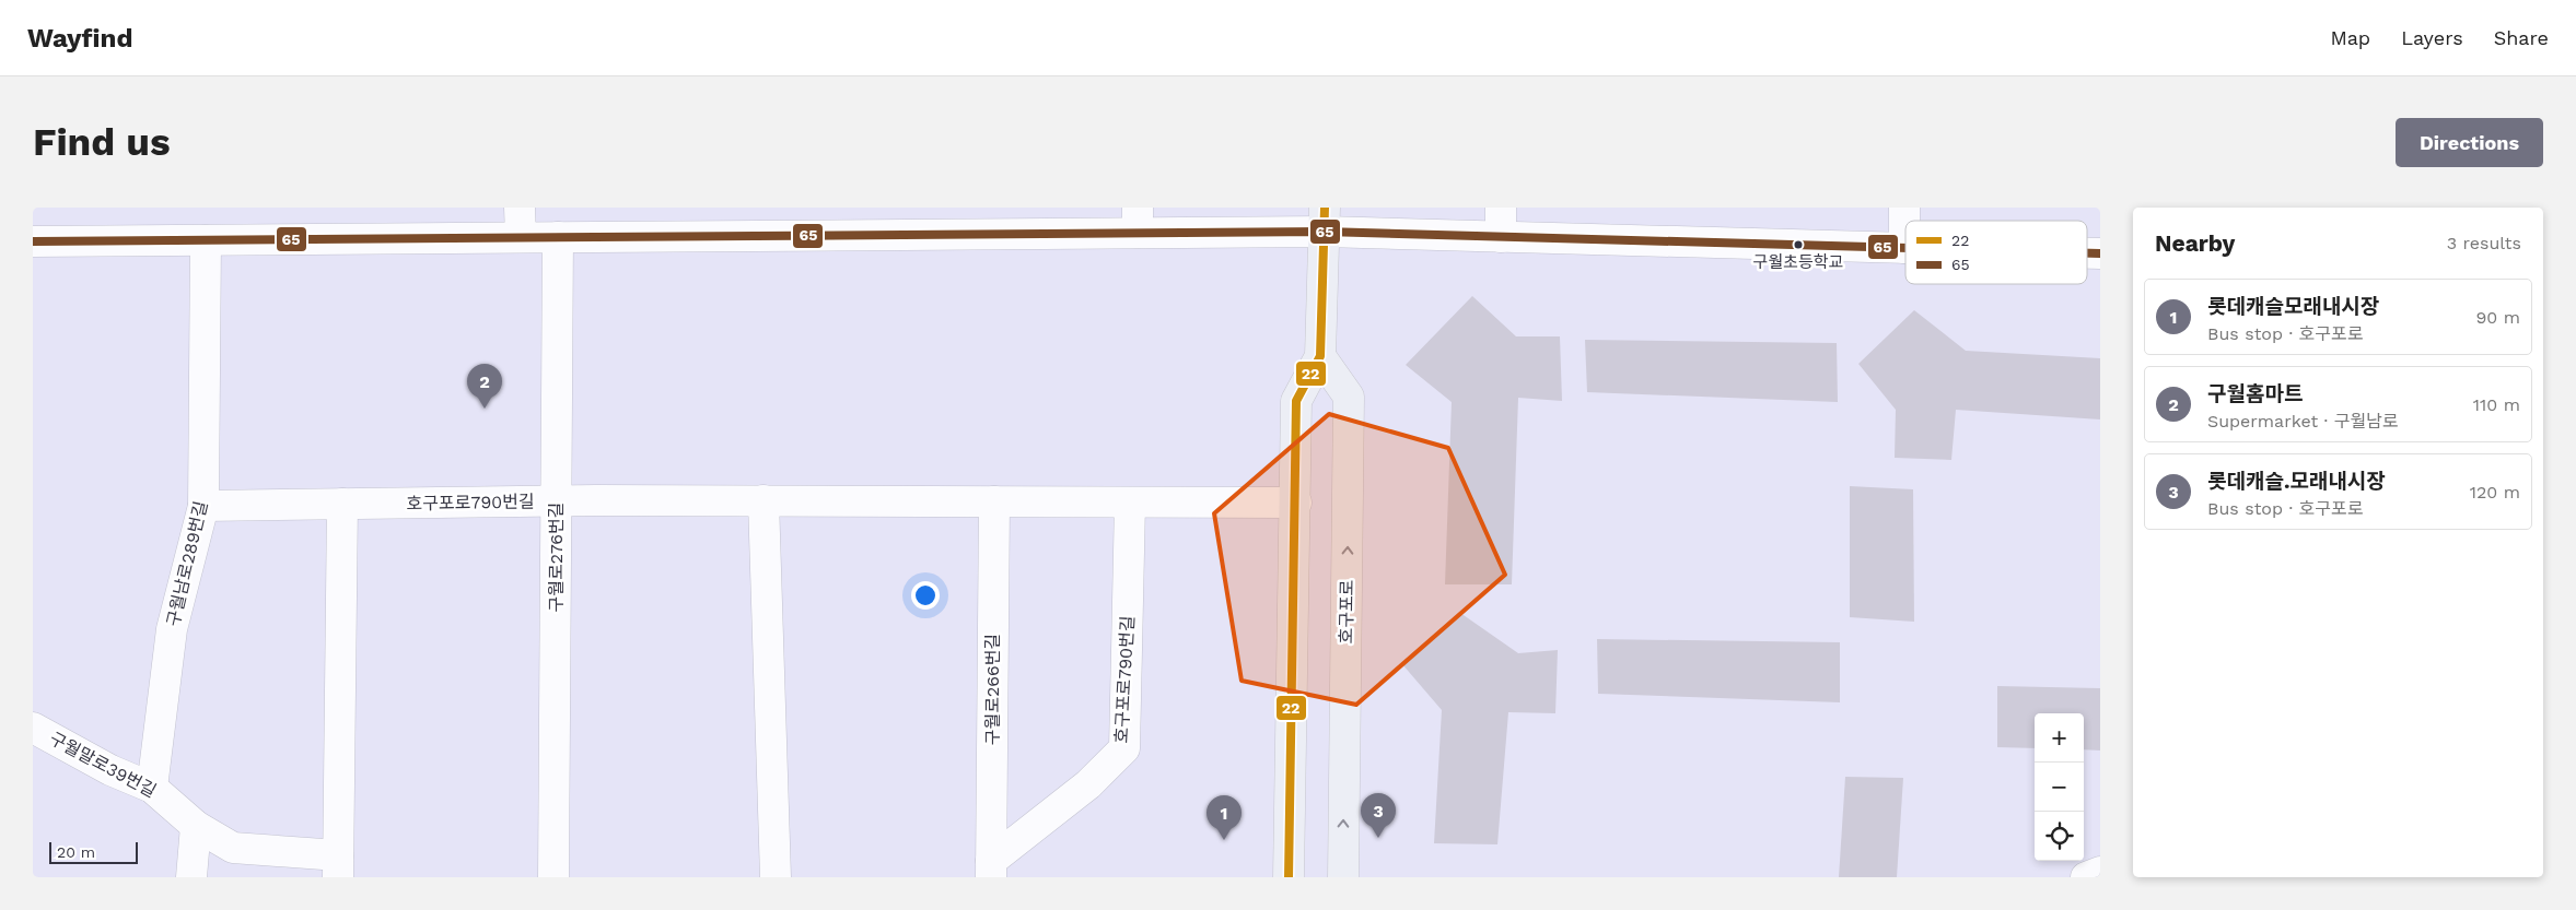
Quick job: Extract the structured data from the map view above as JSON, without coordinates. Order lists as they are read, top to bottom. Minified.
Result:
{"streets":{"main road":["호구포로"],"street":["호구포로790번길","구월로276번길","구월남로289번길","구월로266번길","구월말로39번길"]},"crossings":[["호구포로790번길","구월로276번길"],["호구포로790번길","구월남로289번길"],["호구포로790번길","구월로266번길"],["구월남로289번길","구월말로39번길"]],"places":["구월초등학교"],"lines":["transit line 22","transit line 65"],"legend":["22","65"],"scale_bar":"20 m","page":{"header":"Wayfind","nav":["Map","Layers","Share"],"buttons":"Directions","title":"Find us","heading":["Nearby","3 results"],"list":[{"mark":"1","name":"롯데캐슬모래내시장","note":"Bus stop · 호구포로","value":"90 m"},{"mark":"2","name":"구월홈마트","note":"Supermarket · 구월남로","value":"110 m"},{"mark":"3","name":"롯데캐슬.모래내시장","note":"Bus stop · 호구포로","value":"120 m"}],"pins":["2","3","1"],"map_buttons":["+","−"],"scale":"20 m"}}
